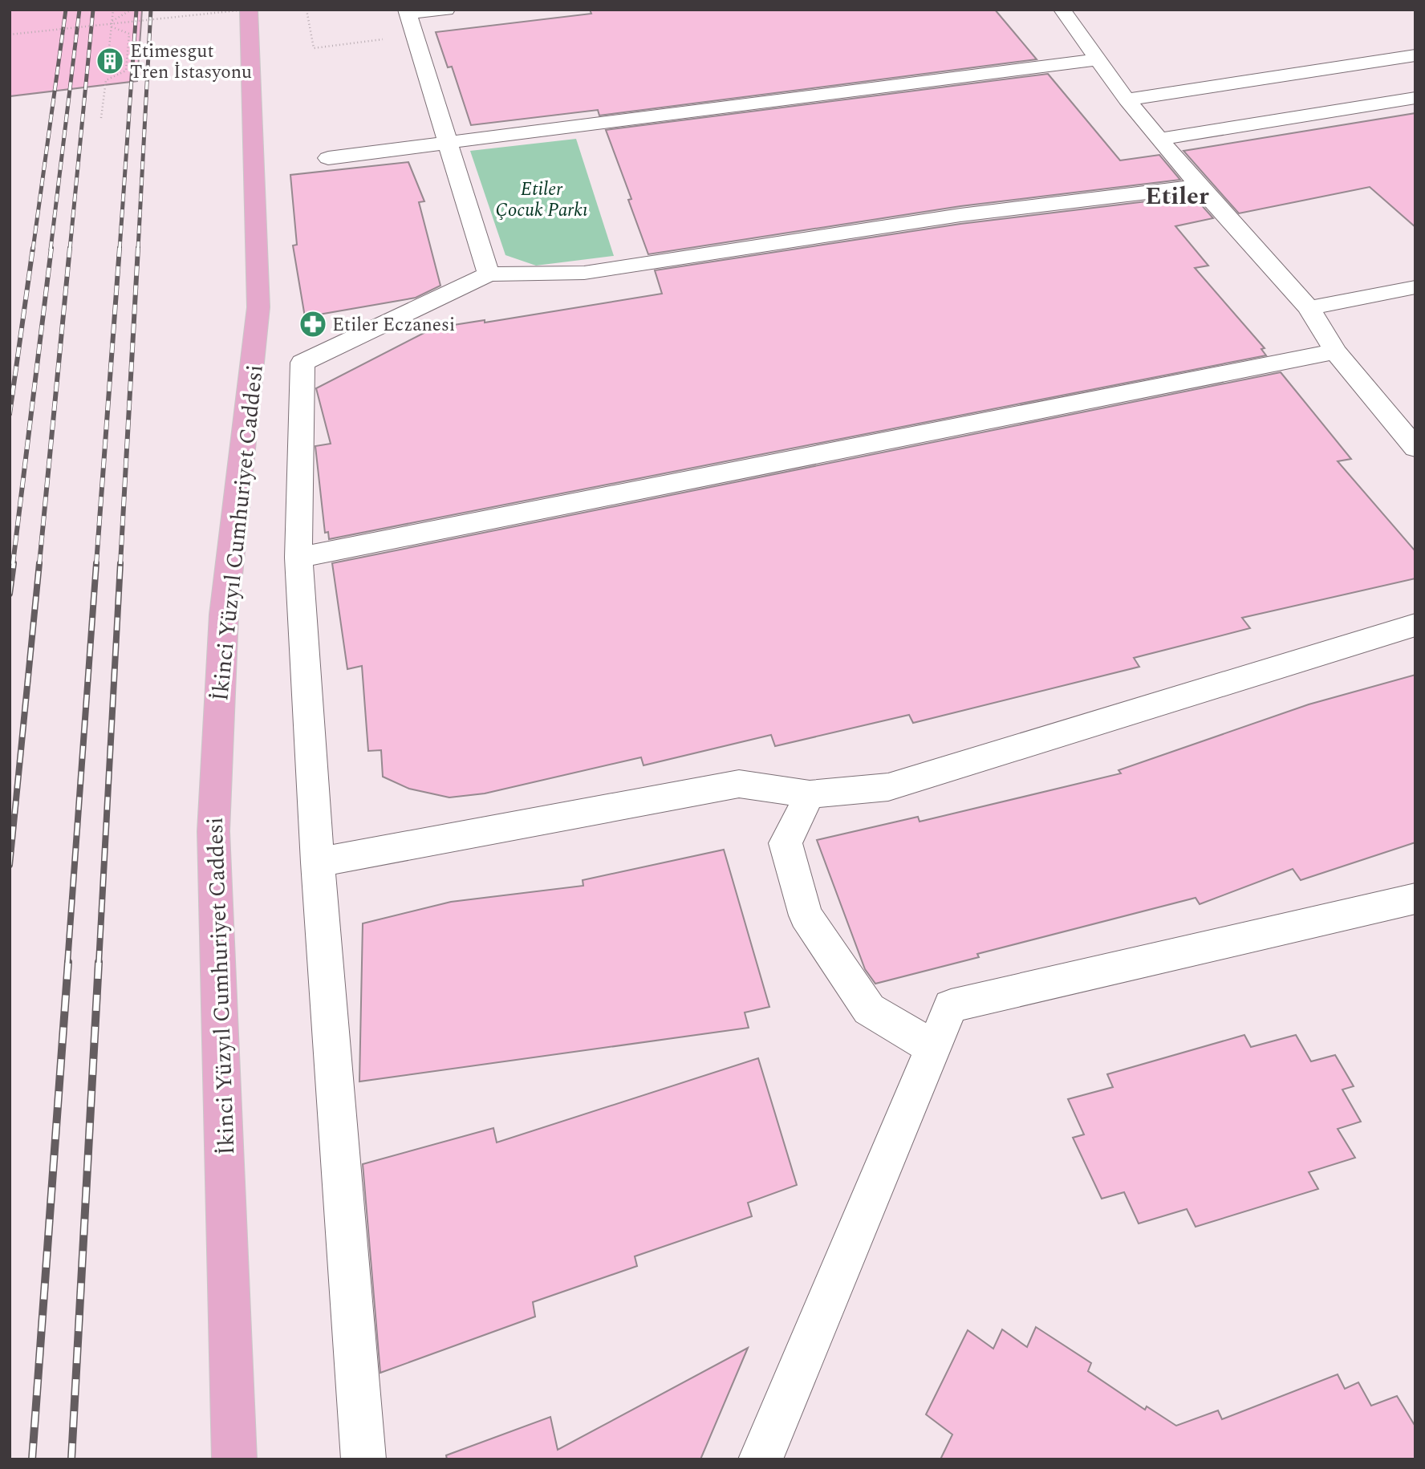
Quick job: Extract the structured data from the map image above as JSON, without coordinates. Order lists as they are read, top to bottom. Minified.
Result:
{"streets":{"main road":["İkinci Yüzyıl Cumhuriyet Caddesi"]},"districts":["Etiler"],"parks":["Etiler Çocuk Parkı"],"places":{"building":["Etimesgut Tren İstasyonu"],"pharmacy":["Etiler Eczanesi"]}}
